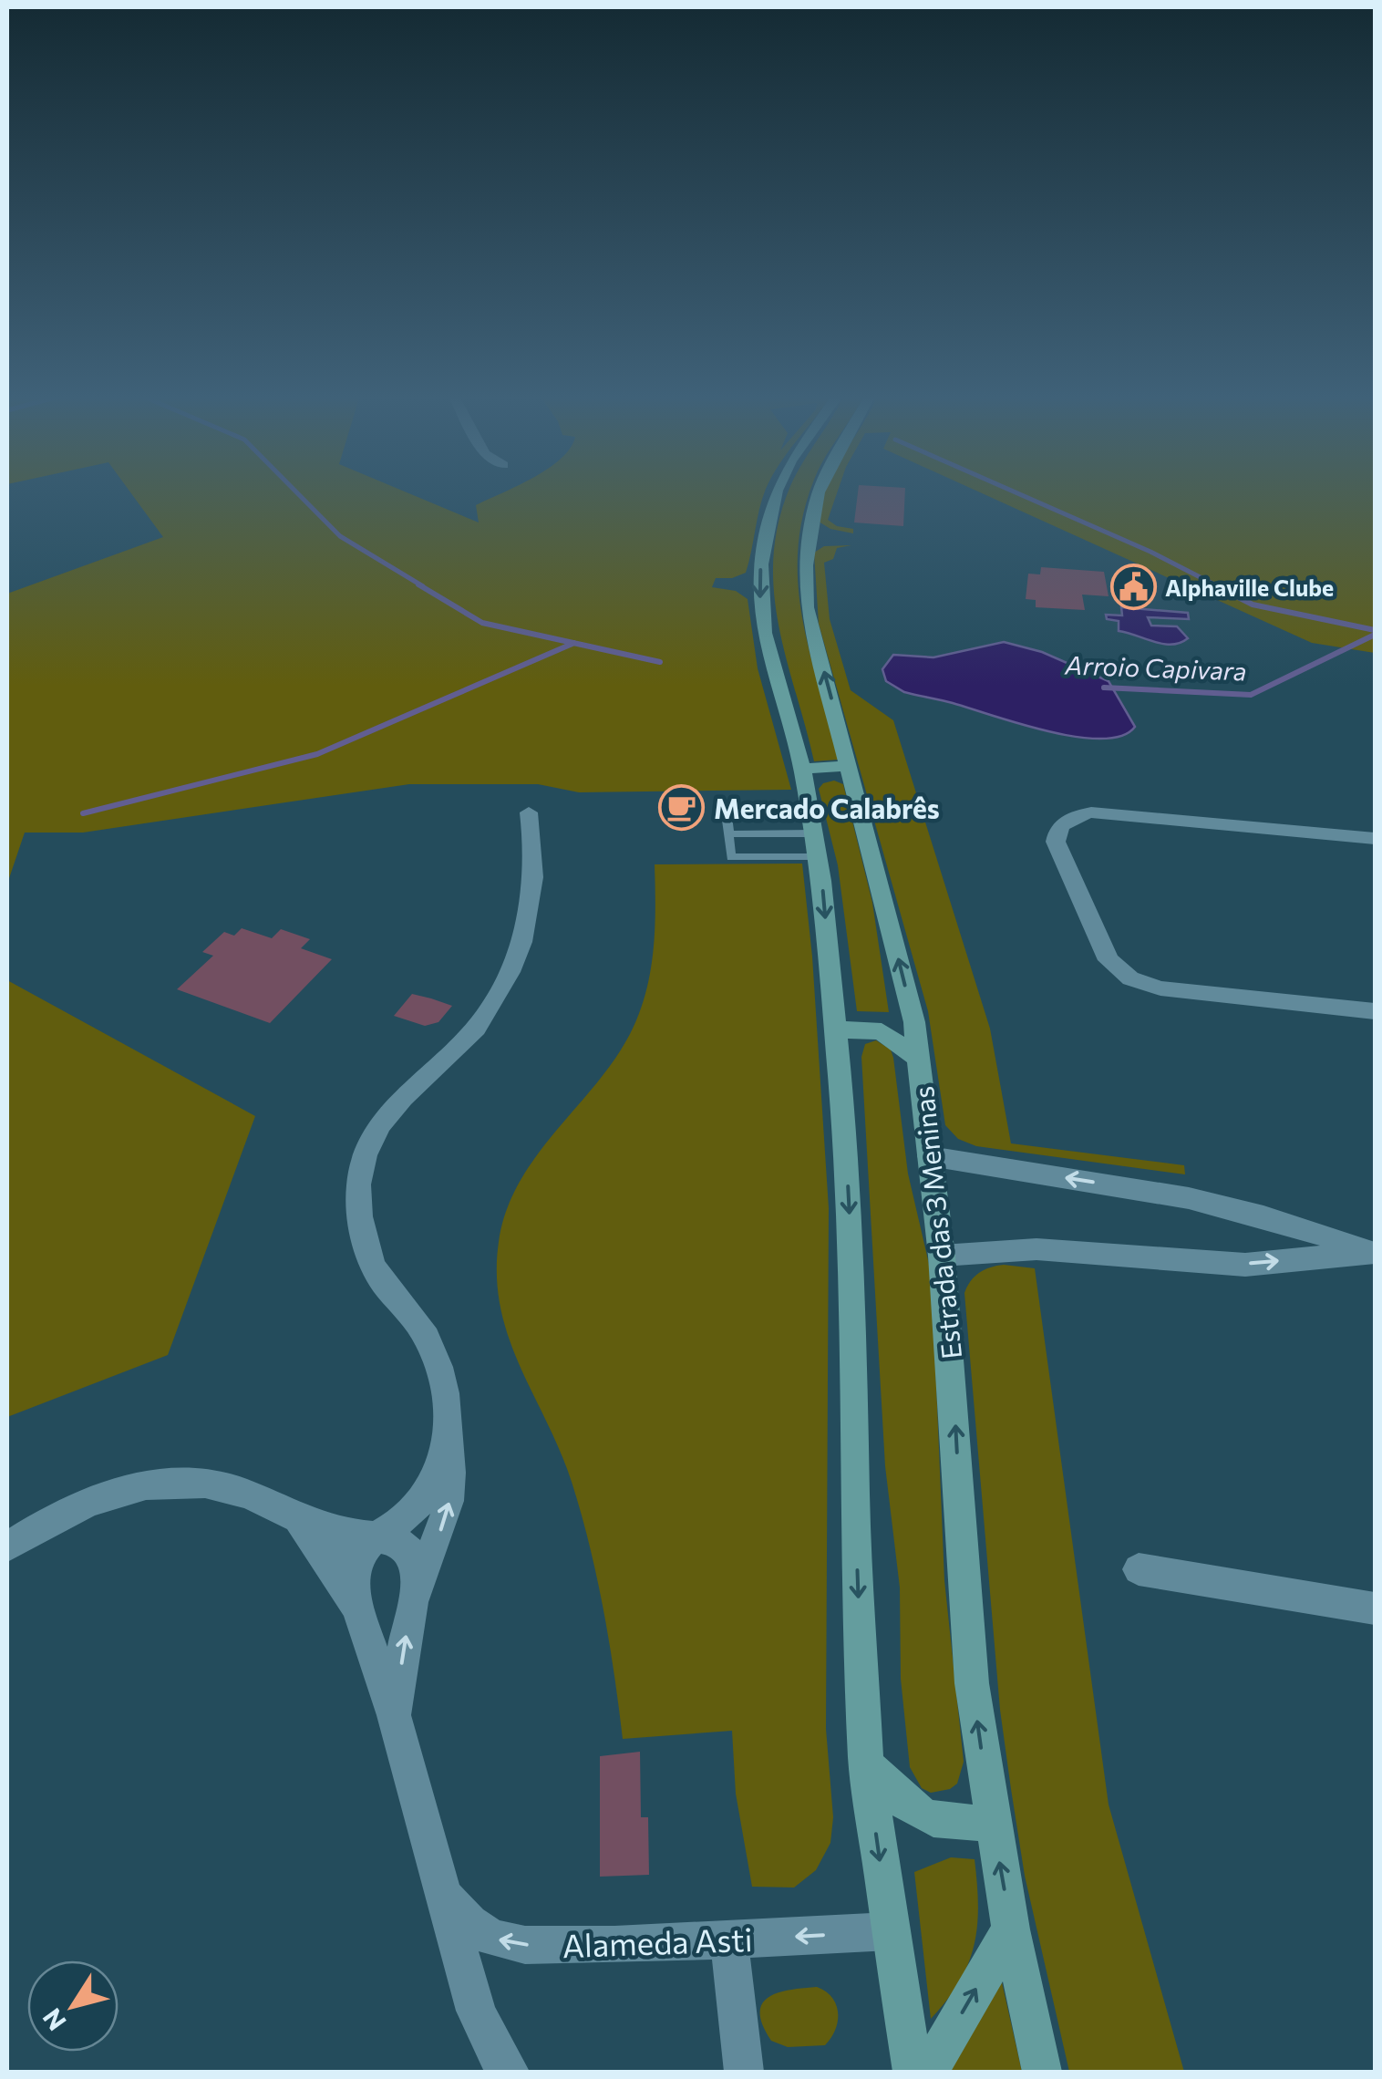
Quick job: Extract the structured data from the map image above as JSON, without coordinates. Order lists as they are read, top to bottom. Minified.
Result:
{"streets":{"main road":["Estrada das 3 Meninas"],"street":["Alameda Asti"]},"one_way":["Alameda Asti"],"water":["Arroio Capivara"],"places":{"public building":["Alphaville Clube"],"cafe":["Mercado Calabrês"]},"north":"bottom left"}
